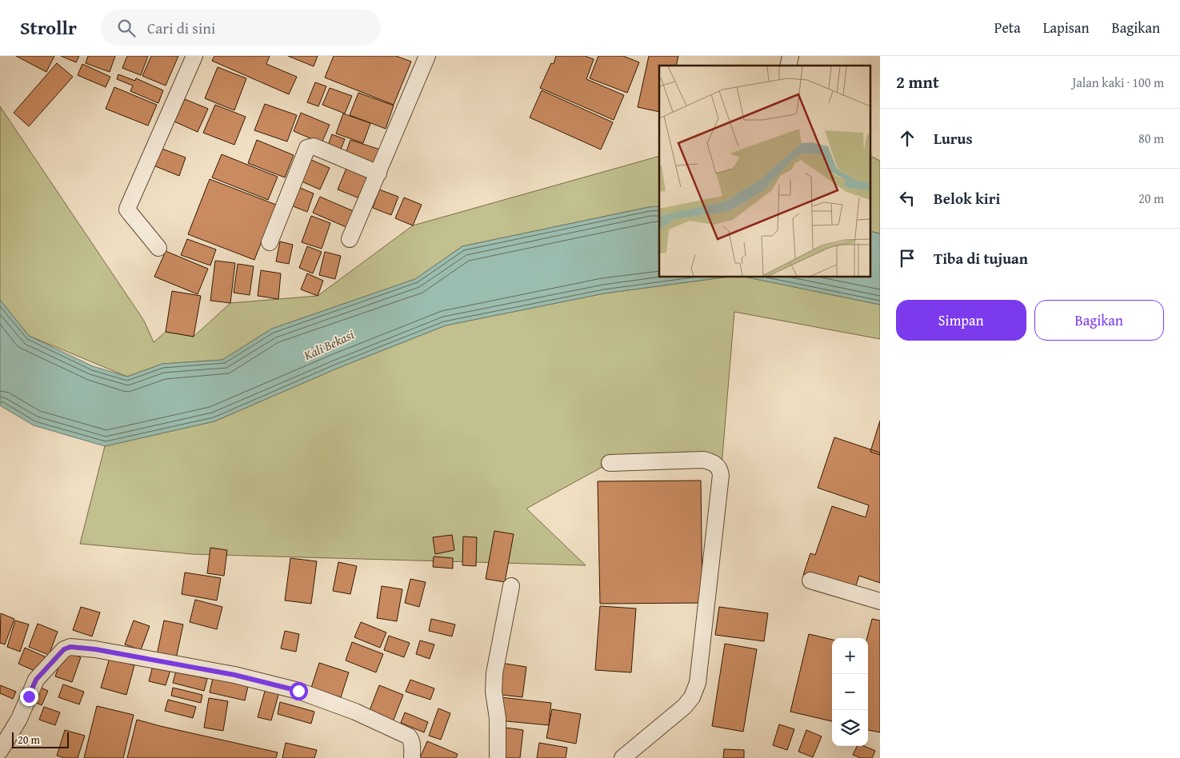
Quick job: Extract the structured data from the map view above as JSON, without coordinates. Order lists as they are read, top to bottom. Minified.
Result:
{"water":["Kali Bekasi"],"scale_bar":"20 m","page":{"header":"Strollr","search":"Cari di sini","nav":["Peta","Lapisan","Bagikan"],"heading":["2 mnt","Jalan kaki · 100 m"],"list":[["Lurus","80 m"],["Belok kiri","20 m"],"Tiba di tujuan"],"buttons":["Simpan","Bagikan"],"map_buttons":["+","−"],"scale":"20 m"}}
